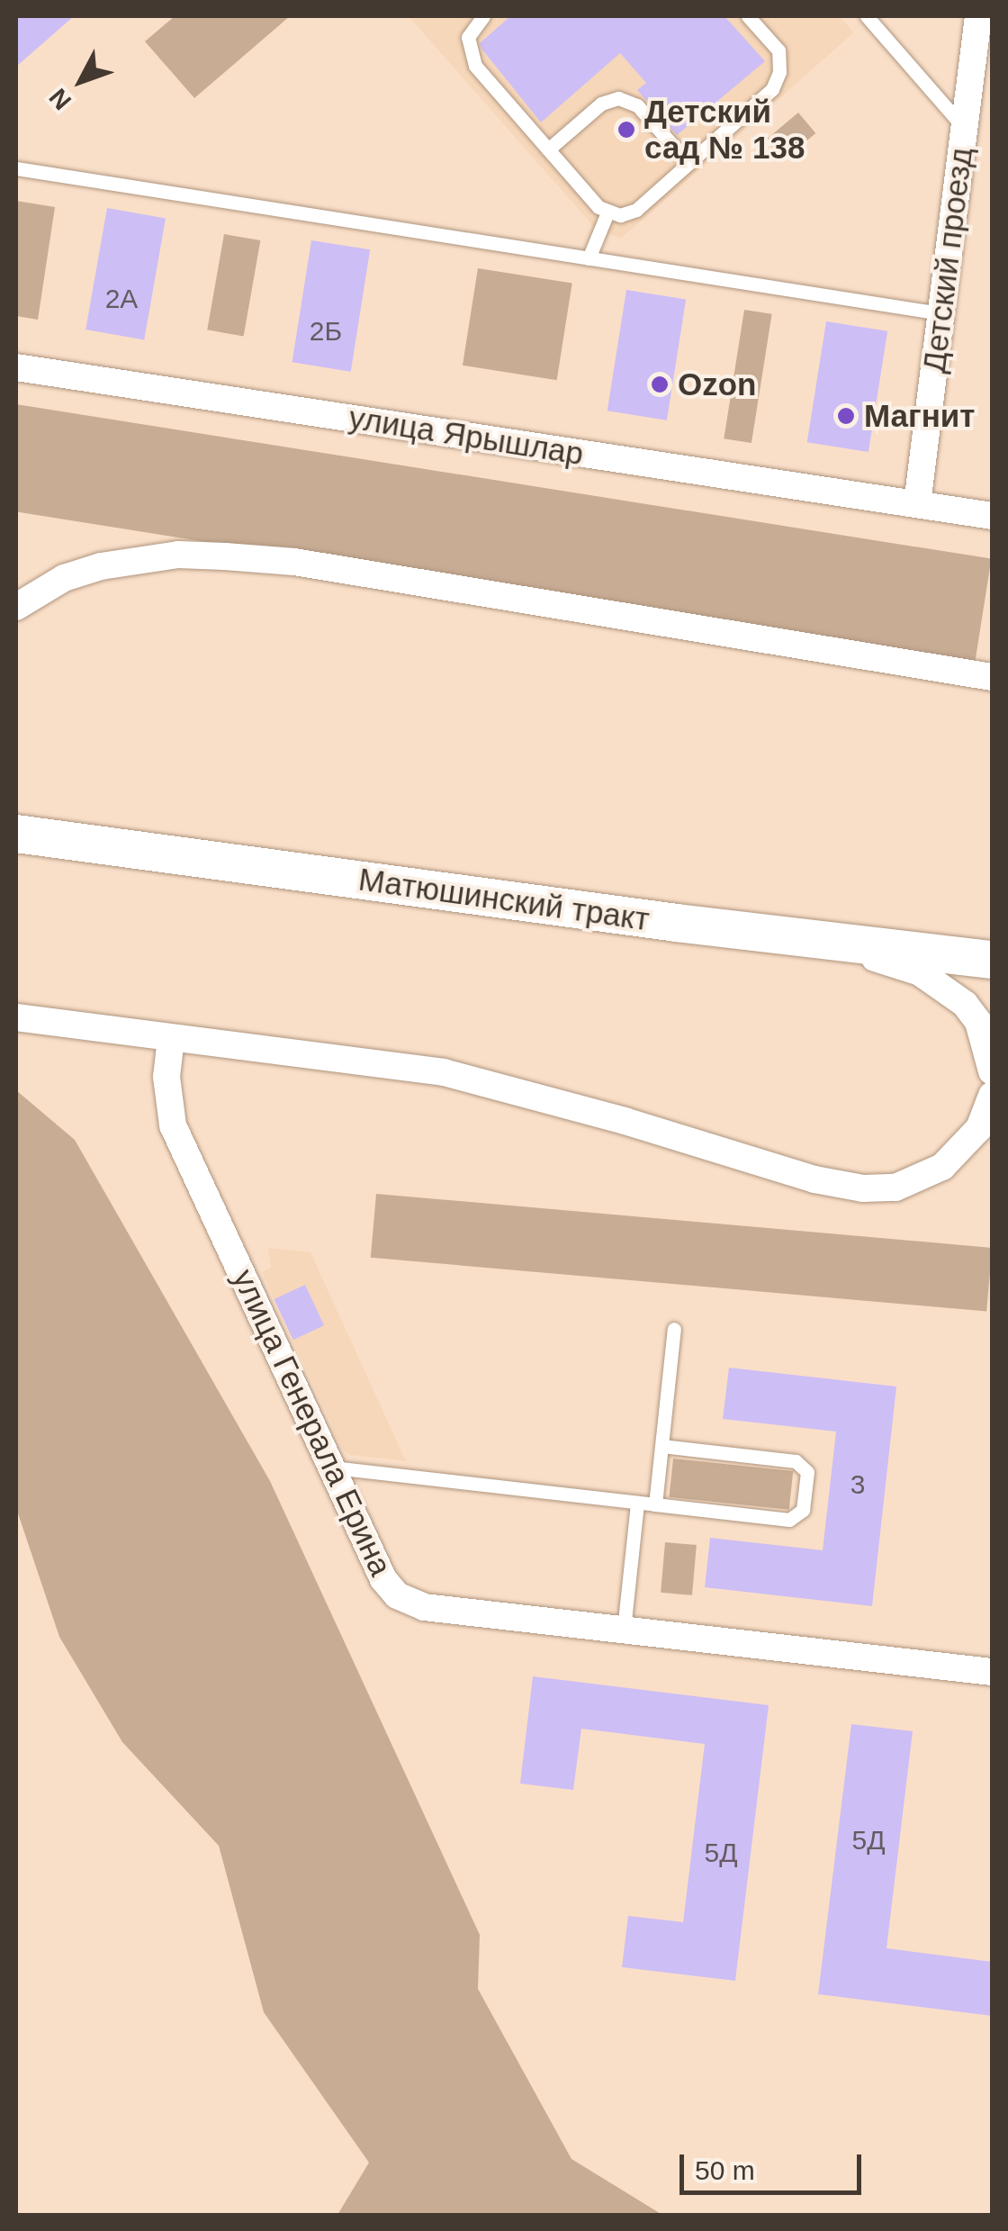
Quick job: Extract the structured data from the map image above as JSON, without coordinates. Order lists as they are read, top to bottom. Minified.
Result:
{"streets":{"main road":["Матюшинский тракт"],"street":["Детский проезд","улица Ярышлар","улица Генерала Ерина"]},"crossings":[["Детский проезд","улица Ярышлар"]],"places":["Детский сад № 138","Ozon","Магнит"],"house_numbers":["2А","2Б","3","5Д","5Д"],"scale_bar":"50 m","north":"bottom left"}
